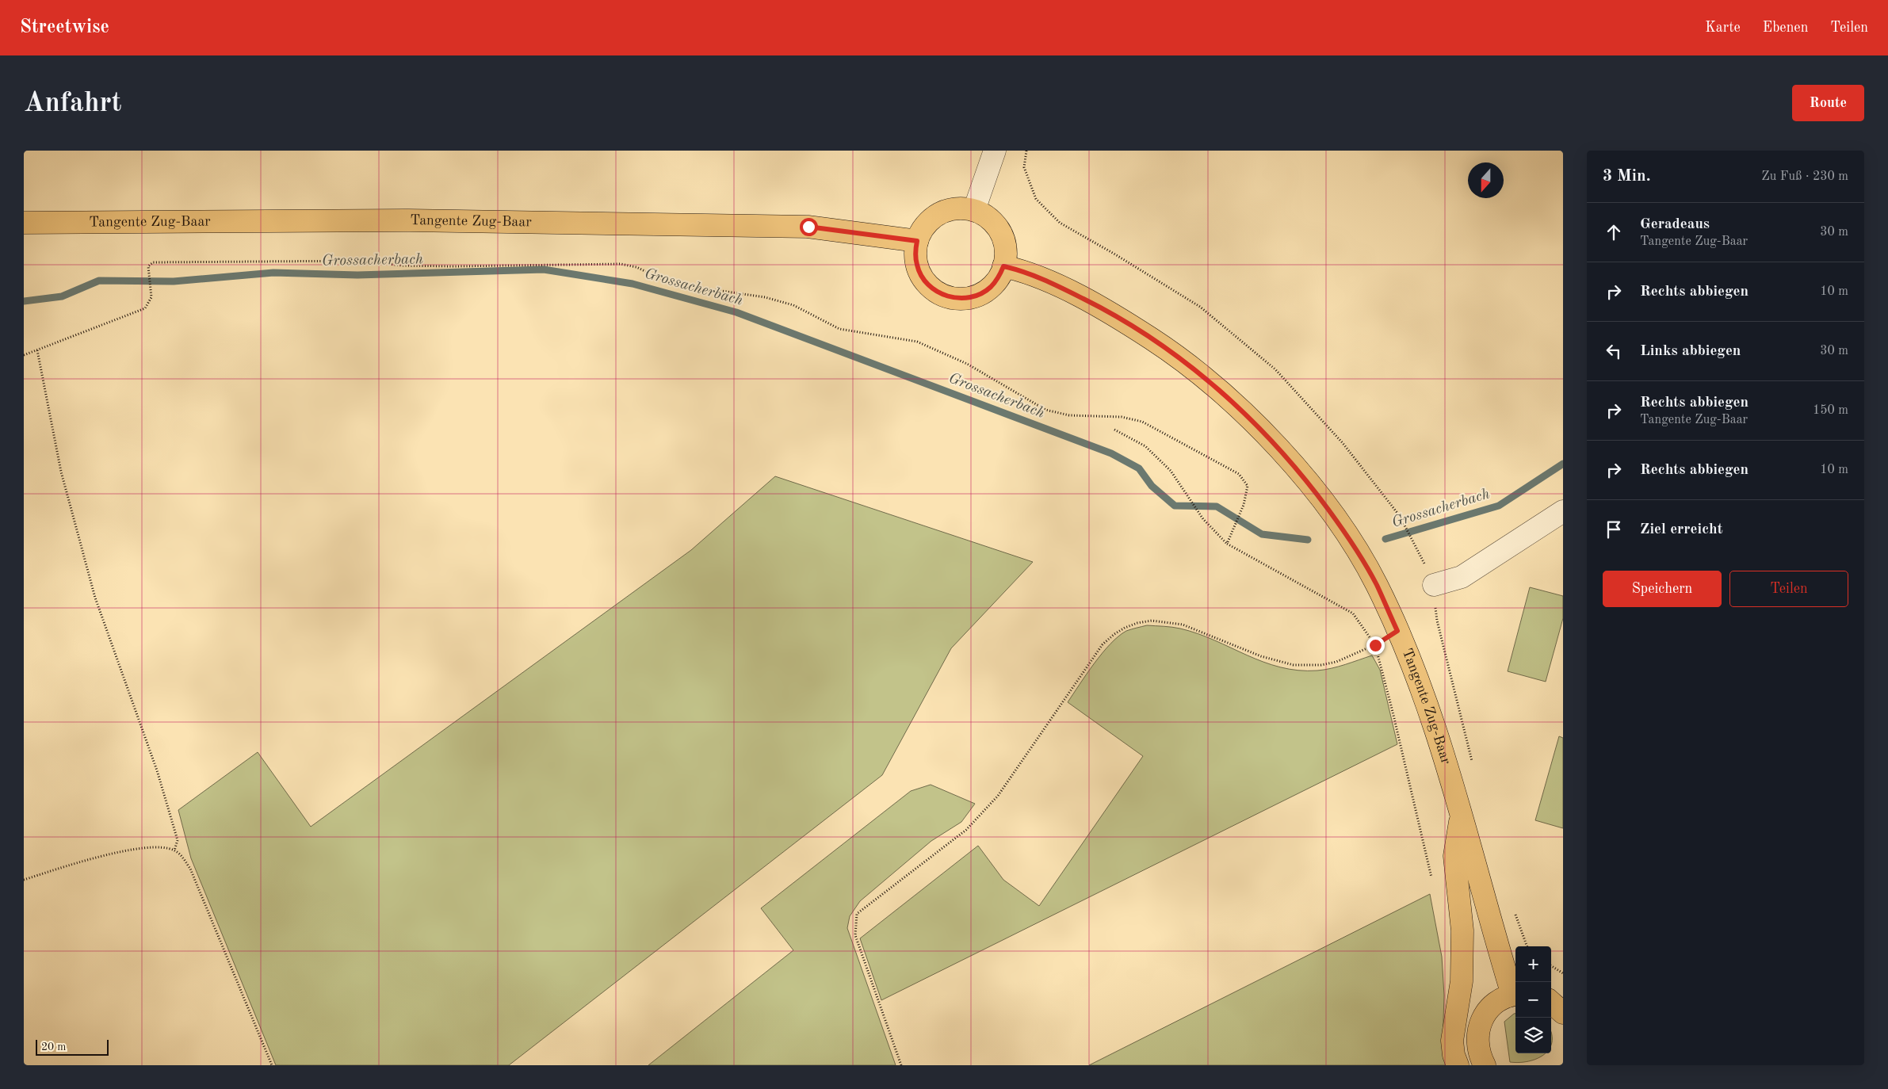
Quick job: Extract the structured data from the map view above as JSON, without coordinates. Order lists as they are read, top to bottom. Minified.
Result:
{"streets":{"main road":["Tangente Zug-Baar"]},"water":["Grossacherbach"],"scale_bar":"20 m","north":"bottom","page":{"header":"Streetwise","nav":["Karte","Ebenen","Teilen"],"buttons":["Route",["Speichern","Teilen"]],"title":"Anfahrt","heading":["3 Min.","Zu Fuß · 230 m"],"list":[["Geradeaus","Tangente Zug-Baar","30 m"],["Rechts abbiegen","10 m"],["Links abbiegen","30 m"],["Rechts abbiegen","Tangente Zug-Baar","150 m"],["Rechts abbiegen","10 m"],"Ziel erreicht"],"map_buttons":["+","−"],"scale":"20 m"}}
